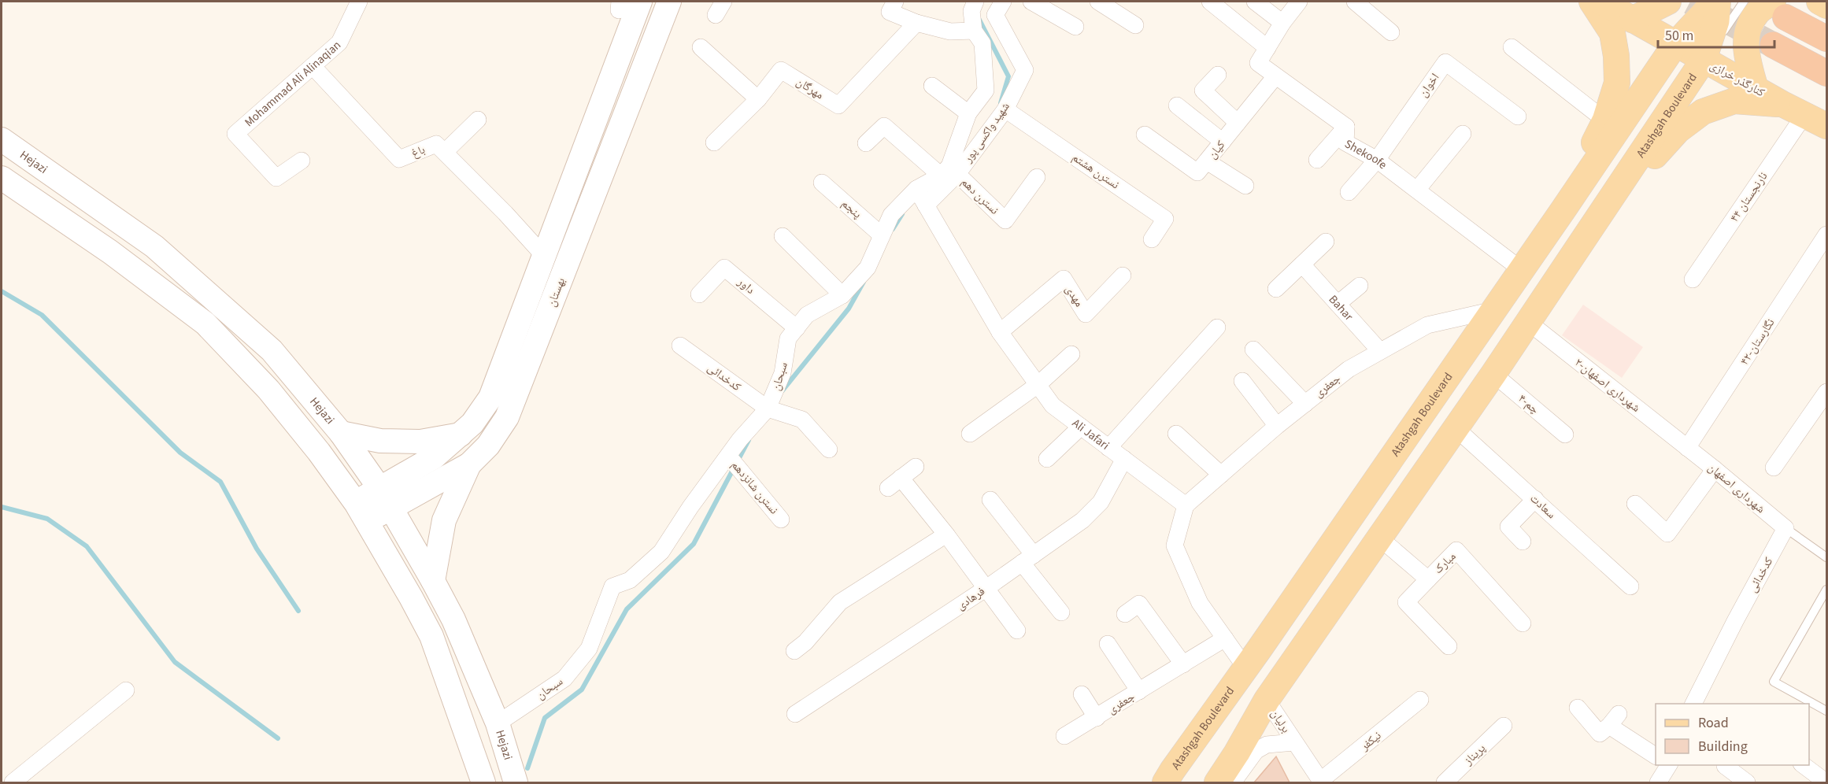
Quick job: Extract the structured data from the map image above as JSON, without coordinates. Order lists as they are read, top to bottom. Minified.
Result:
{"streets":{"main road":["کنارگذر خرازی","Atashgah Boulevard","Hejazi","بهستان"],"street":["Mohammad Ali Alinaqian","اخوان","مهرگان","شهید واکسی پور","کیان","باغ","Shekoofe","نسترن هشتم","نسترن دهم","۴۴ نارنجستان","پنجم","داور","مهدی","Bahar","۴۲-نگارستان","سبحان","کدخدائی","۲-شهرداری اصفهان","جعفری","۴-چم","Ali Jafari","نسترن شانزدهم","شهرداری اصفهان","سعادت","مبارک","فرهادی","برلیان","نیکفر","پریناز"]},"crossings":[["کنارگذر خرازی","Atashgah Boulevard"],["کنارگذر خرازی","۴۴ نارنجستان"],["Mohammad Ali Alinaqian","باغ"],["اخوان","Shekoofe"],["Atashgah Boulevard","Shekoofe"],["Atashgah Boulevard","۲-شهرداری اصفهان"],["Atashgah Boulevard","جعفری"],["Atashgah Boulevard","۴-چم"],["Atashgah Boulevard","سعادت"],["Atashgah Boulevard","مبارک"],["Atashgah Boulevard","برلیان"],["شهید واکسی پور","نسترن هشتم"],["شهید واکسی پور","نسترن دهم"],["شهید واکسی پور","Ali Jafari"],["کیان","Shekoofe"],["Hejazi","بهستان"],["Hejazi","سبحان"],["پنجم","سبحان"],["داور","سبحان"],["مهدی","Ali Jafari"],["Bahar","جعفری"],["۴۲-نگارستان","۲-شهرداری اصفهان"],["۴۲-نگارستان","شهرداری اصفهان"],["سبحان","کدخدائی"],["سبحان","Ali Jafari"],["سبحان","نسترن شانزدهم"],["کدخدائی","شهرداری اصفهان"],["۲-شهرداری اصفهان","شهرداری اصفهان"],["جعفری","Ali Jafari"],["Ali Jafari","فرهادی"],["برلیان","نیکفر"]],"legend":["Road","Building"],"scale_bar":"50 m"}
